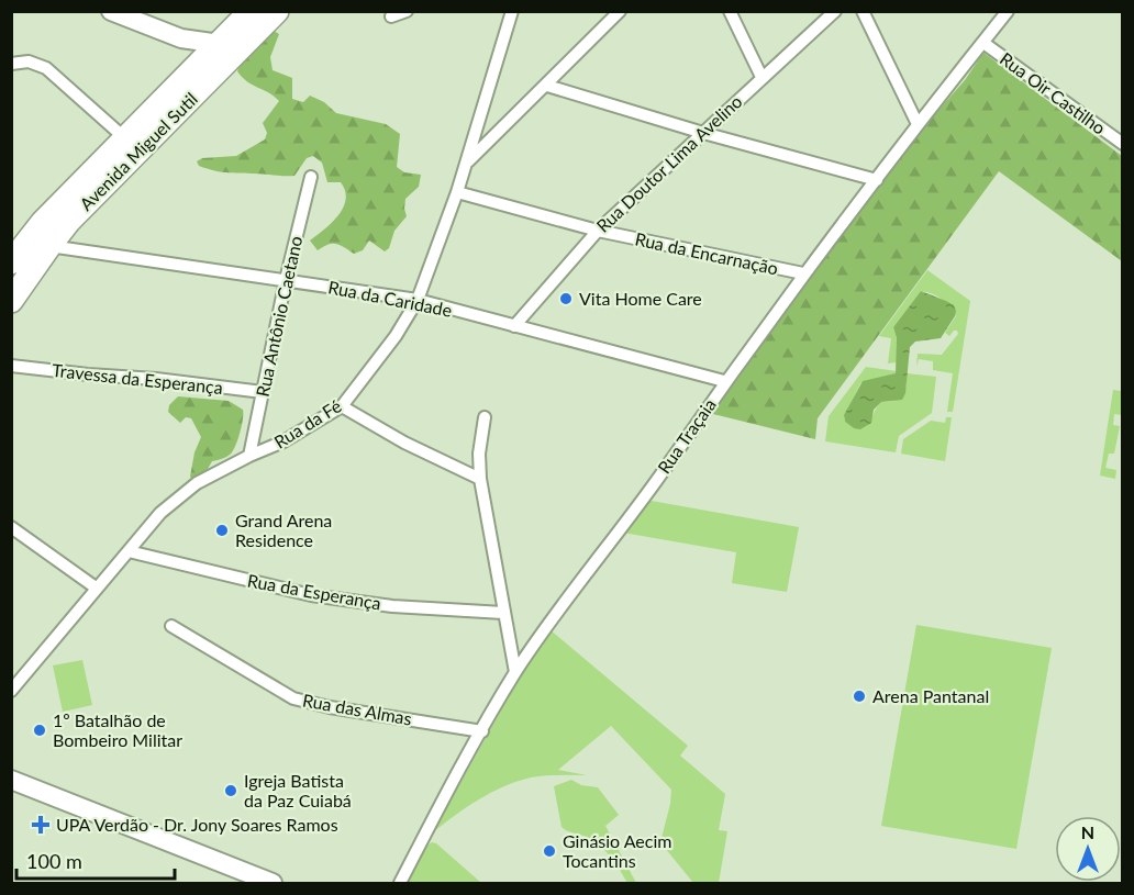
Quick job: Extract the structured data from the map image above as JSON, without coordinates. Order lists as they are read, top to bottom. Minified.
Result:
{"streets":{"highway":["Avenida Miguel Sutil"],"street":["Rua Oir Castilho","Rua Doutor Lima Avelino","Rua da Encarnação","Rua da Caridade","Rua Antônio Caetano","Travessa da Esperança","Rua da Fé","Rua Traçaia","Rua da Esperança","Rua das Almas"]},"crossings":[["Rua Oir Castilho","Rua Traçaia"],["Avenida Miguel Sutil","Rua da Caridade"],["Rua Doutor Lima Avelino","Rua da Encarnação"],["Rua Doutor Lima Avelino","Rua da Caridade"],["Rua da Encarnação","Rua da Fé"],["Rua da Encarnação","Rua Traçaia"],["Rua da Caridade","Rua Antônio Caetano"],["Rua da Caridade","Rua da Fé"],["Rua da Caridade","Rua Traçaia"],["Rua Antônio Caetano","Travessa da Esperança"],["Rua Antônio Caetano","Rua da Fé"],["Rua da Fé","Rua da Esperança"],["Rua Traçaia","Rua das Almas"]],"places":{"other":["Vita Home Care","Grand Arena Residence","Arena Pantanal","1º Batalhão de Bombeiro Militar","Igreja Batista da Paz Cuiabá","Ginásio Aecim Tocantins"],"health":["UPA Verdão - Dr. Jony Soares Ramos"]},"scale_bar":"100 m","north":"top"}
